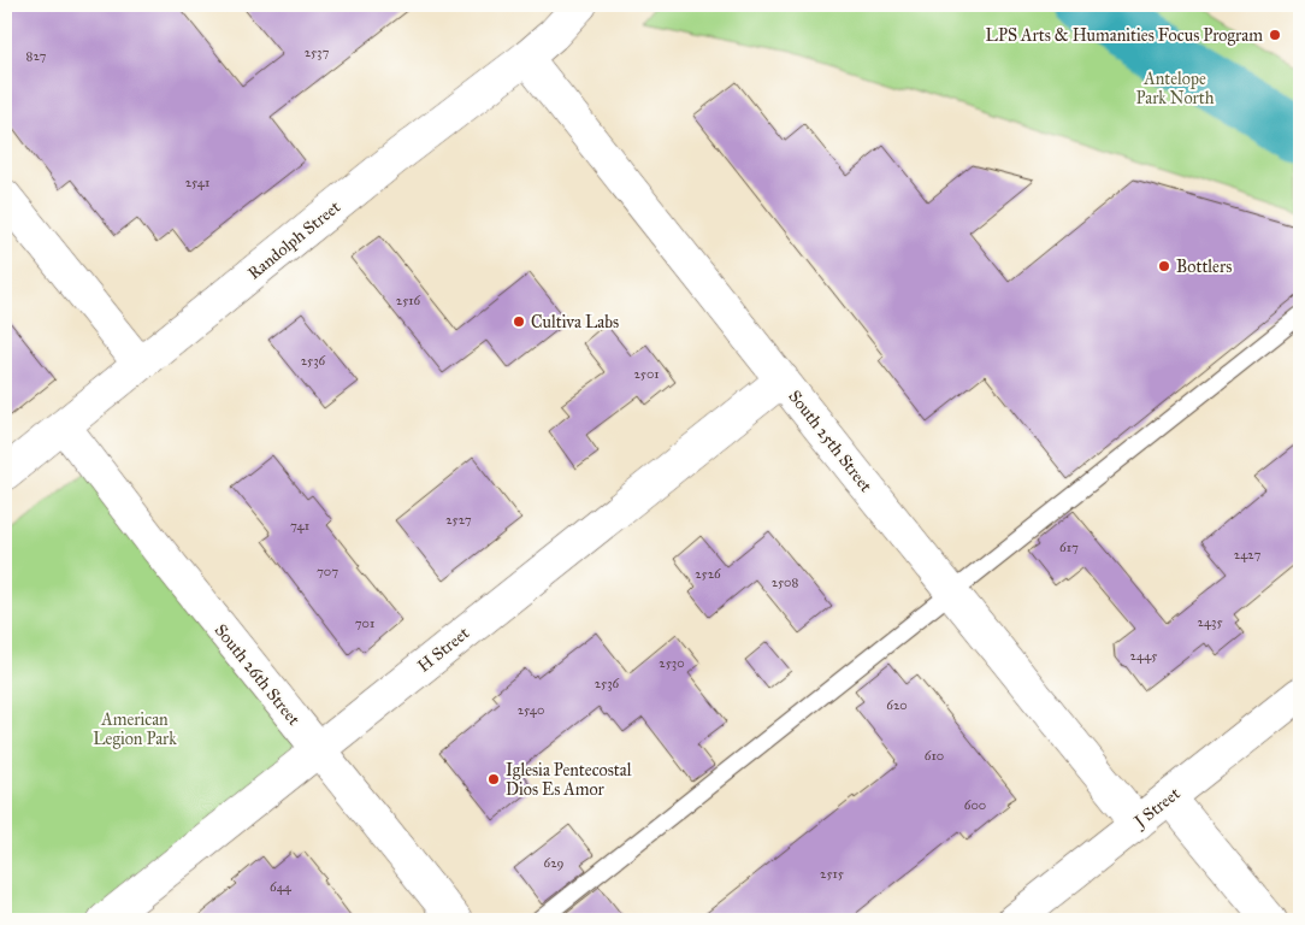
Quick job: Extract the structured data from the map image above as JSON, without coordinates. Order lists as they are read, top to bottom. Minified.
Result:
{"streets":{"street":["Randolph Street","South 25th Street","H Street","South 26th Street","J Street"]},"crossings":[["Randolph Street","South 25th Street"],["Randolph Street","South 26th Street"],["South 25th Street","H Street"],["South 25th Street","J Street"],["H Street","South 26th Street"]],"parks":["Antelope Park North","American Legion Park"],"places":["LPS Arts & Humanities Focus Program","Bottlers","Cultiva Labs","Iglesia Pentecostal Dios Es Amor"],"house_numbers":["2537","827","2541","2516","2536","2501","2527","741","617","2427","707","2526","2508","2435","701","2445","2530","2536","620","2540","610","600","629","2515","644"]}
